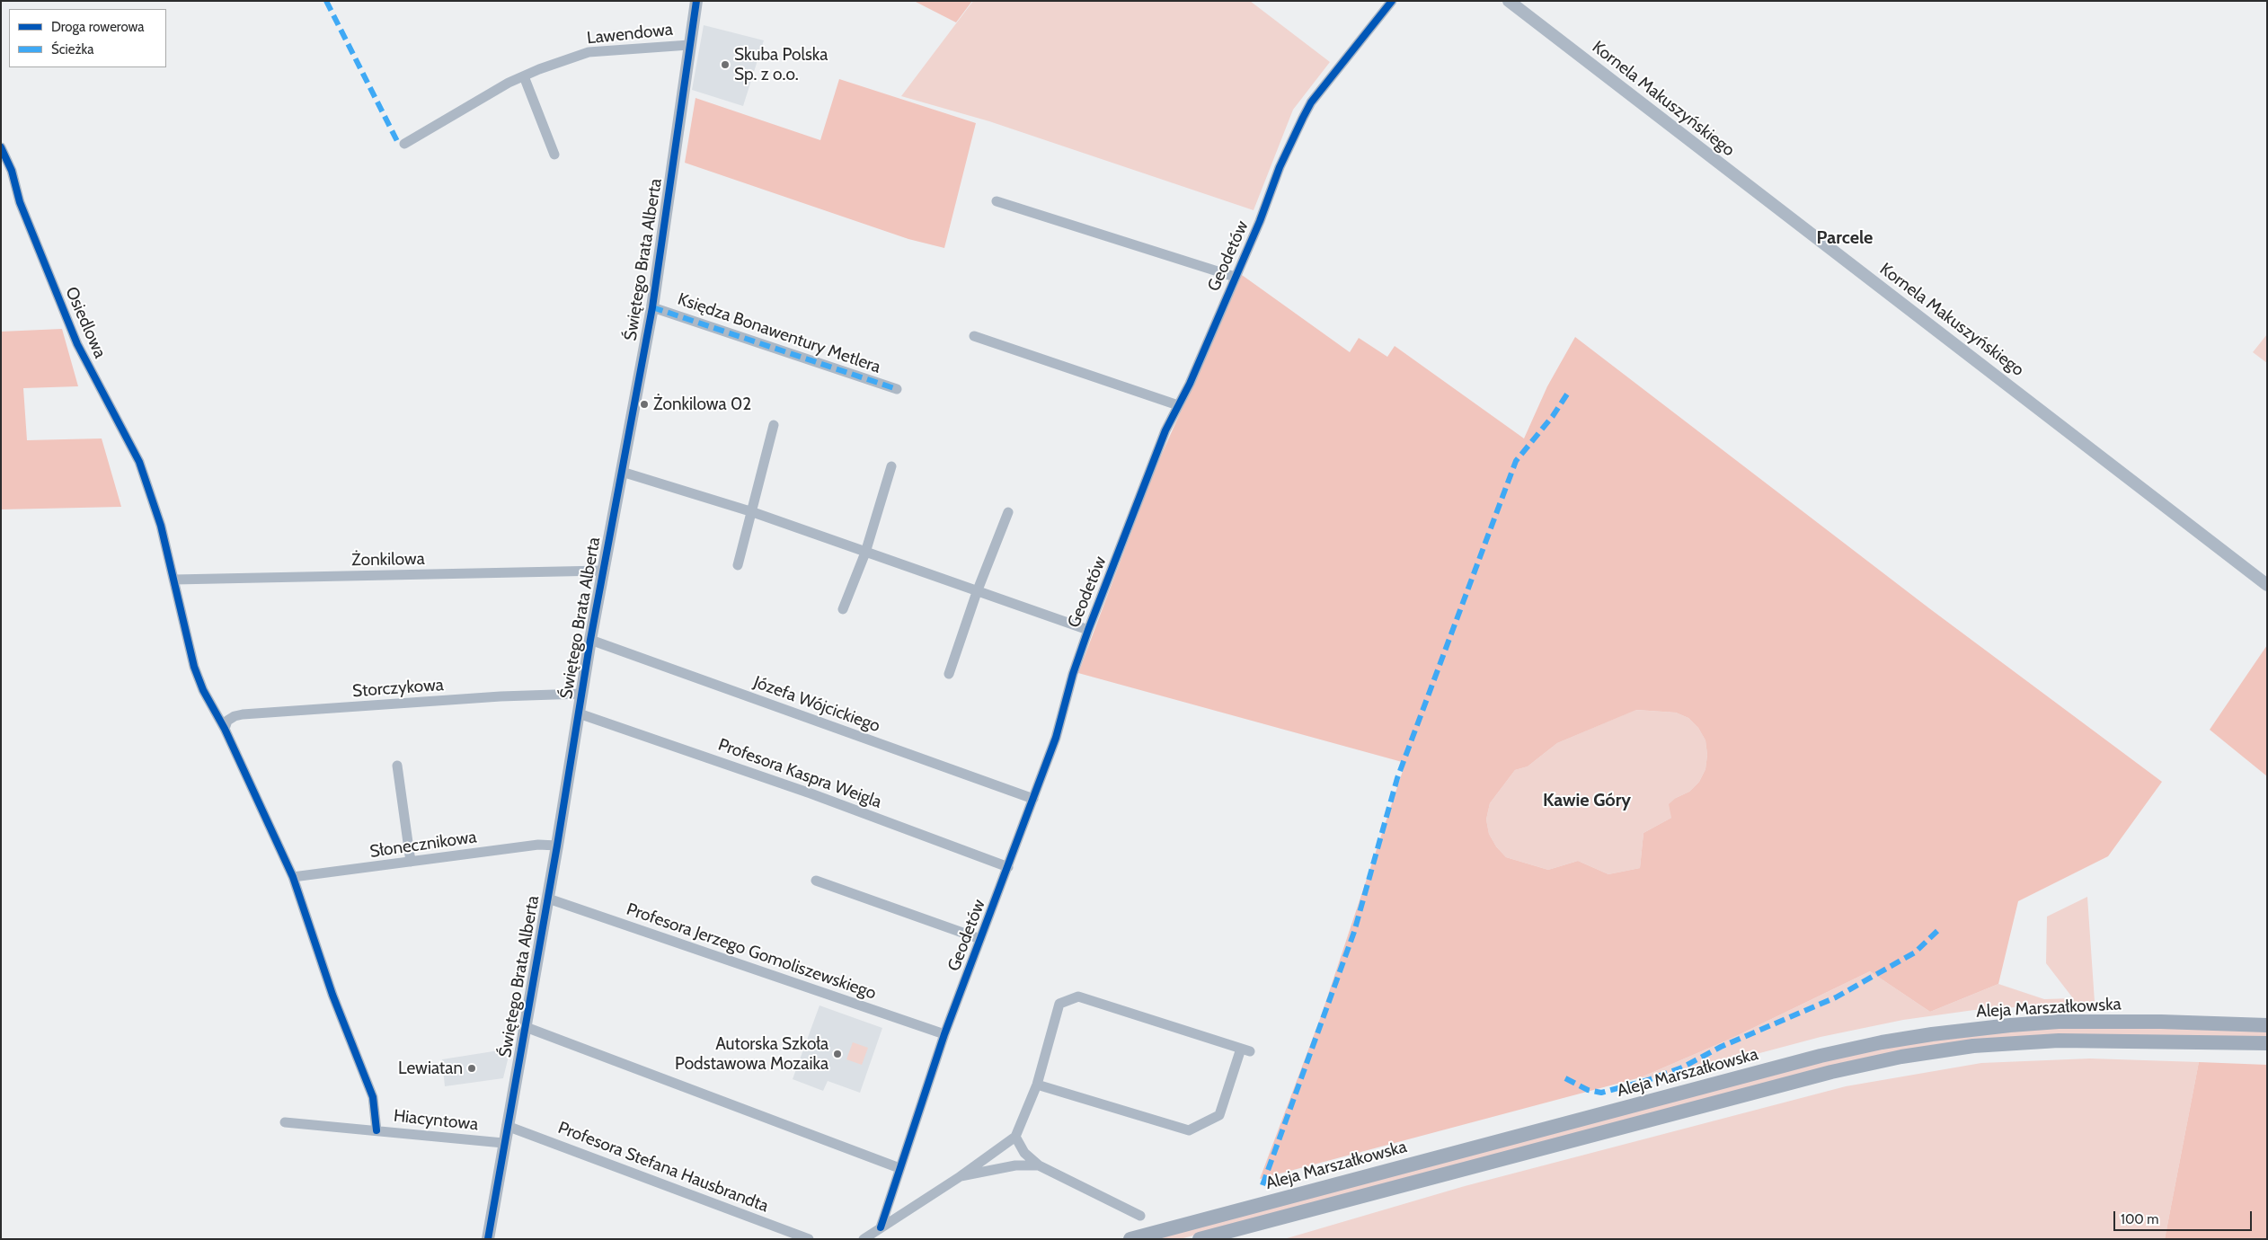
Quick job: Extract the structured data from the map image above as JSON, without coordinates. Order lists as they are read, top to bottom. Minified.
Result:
{"streets":{"main road":["Aleja Marszałkowska"],"street":["Lawendowa","Kornela Makuszyńskiego","Geodetów","Świętego Brata Alberta","Osiedlowa","Księdza Bonawentury Metlera","Żonkilowa","Storczykowa","Józefa Wójcickiego","Profesora Kaspra Weigla","Słonecznikowa","Profesora Jerzego Gomoliszewskiego","Hiacyntowa","Profesora Stefana Hausbrandta"]},"crossings":[["Lawendowa","Świętego Brata Alberta"],["Geodetów","Józefa Wójcickiego"],["Geodetów","Profesora Kaspra Weigla"],["Geodetów","Profesora Jerzego Gomoliszewskiego"],["Świętego Brata Alberta","Księdza Bonawentury Metlera"],["Świętego Brata Alberta","Żonkilowa"],["Świętego Brata Alberta","Storczykowa"],["Świętego Brata Alberta","Józefa Wójcickiego"],["Świętego Brata Alberta","Profesora Kaspra Weigla"],["Świętego Brata Alberta","Słonecznikowa"],["Świętego Brata Alberta","Profesora Jerzego Gomoliszewskiego"],["Świętego Brata Alberta","Hiacyntowa"],["Świętego Brata Alberta","Profesora Stefana Hausbrandta"],["Osiedlowa","Żonkilowa"],["Osiedlowa","Storczykowa"],["Osiedlowa","Słonecznikowa"],["Osiedlowa","Hiacyntowa"]],"districts":["Parcele","Kawie Góry"],"places":["Skuba Polska Sp. z o.o.","Żonkilowa 02","Autorska Szkoła Podstawowa Mozaika","Lewiatan"],"legend":["Droga rowerowa","Ścieżka"],"scale_bar":"100 m"}
